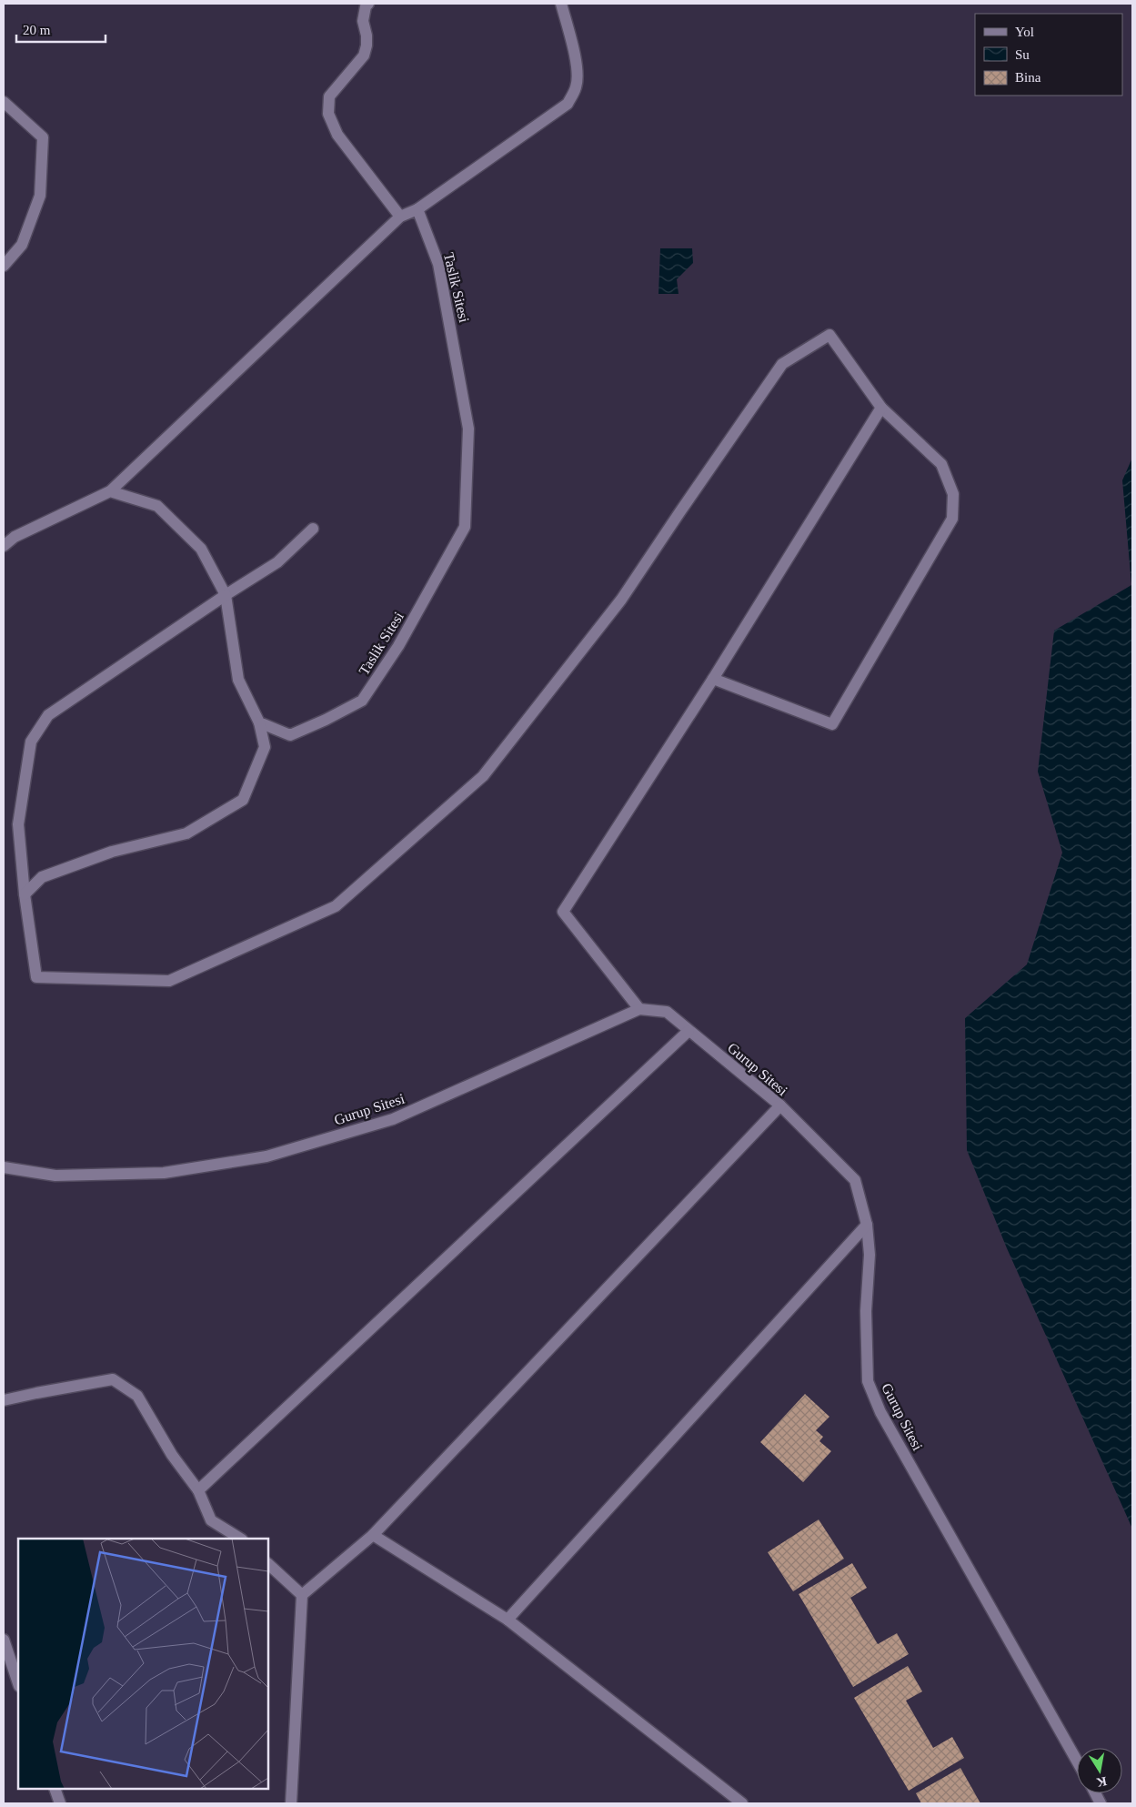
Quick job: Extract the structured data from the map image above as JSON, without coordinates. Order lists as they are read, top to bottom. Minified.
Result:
{"streets":{"street":["Taslik Sitesi","Gurup Sitesi"]},"legend":["Yol","Su","Bina"],"scale_bar":"20 m","north":"bottom"}
